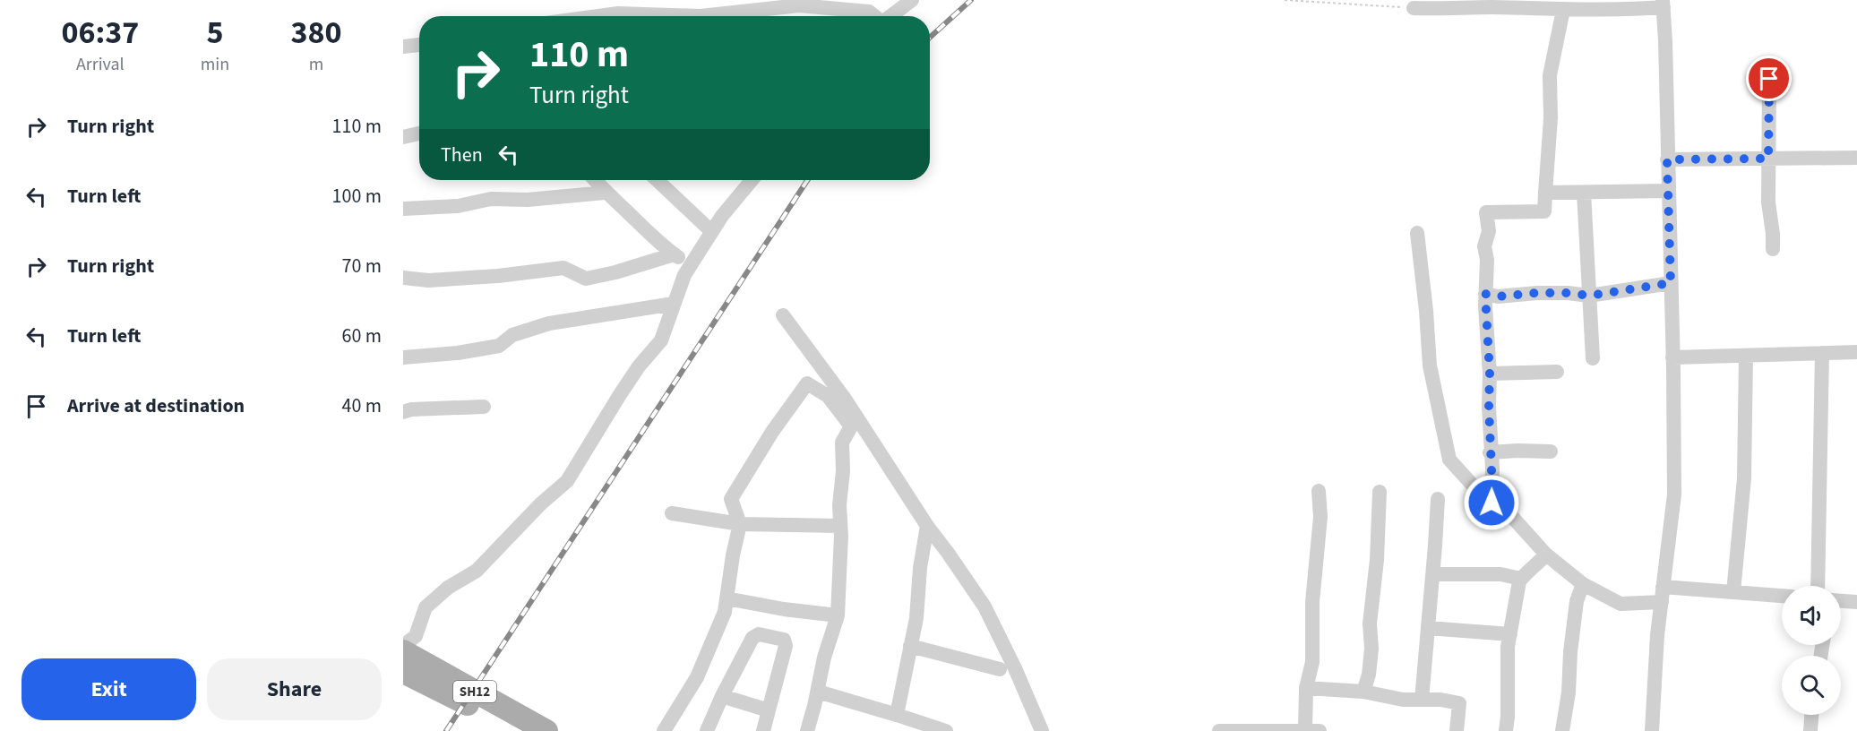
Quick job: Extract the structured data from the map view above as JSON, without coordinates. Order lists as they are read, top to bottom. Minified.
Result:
{"streets":{"main road":["SH12"]},"page":{"eta":["06:37","Arrival","5","min","380","m"],"turn":["110 m","Turn right"],"list":[{"name":"Turn right","value":"110 m"},{"name":"Turn left","value":"100 m"},{"name":"Turn right","value":"70 m"},{"name":"Turn left","value":"60 m"},{"name":"Arrive at destination","value":"40 m"}],"then":"Then","buttons":["Exit","Share"]}}
